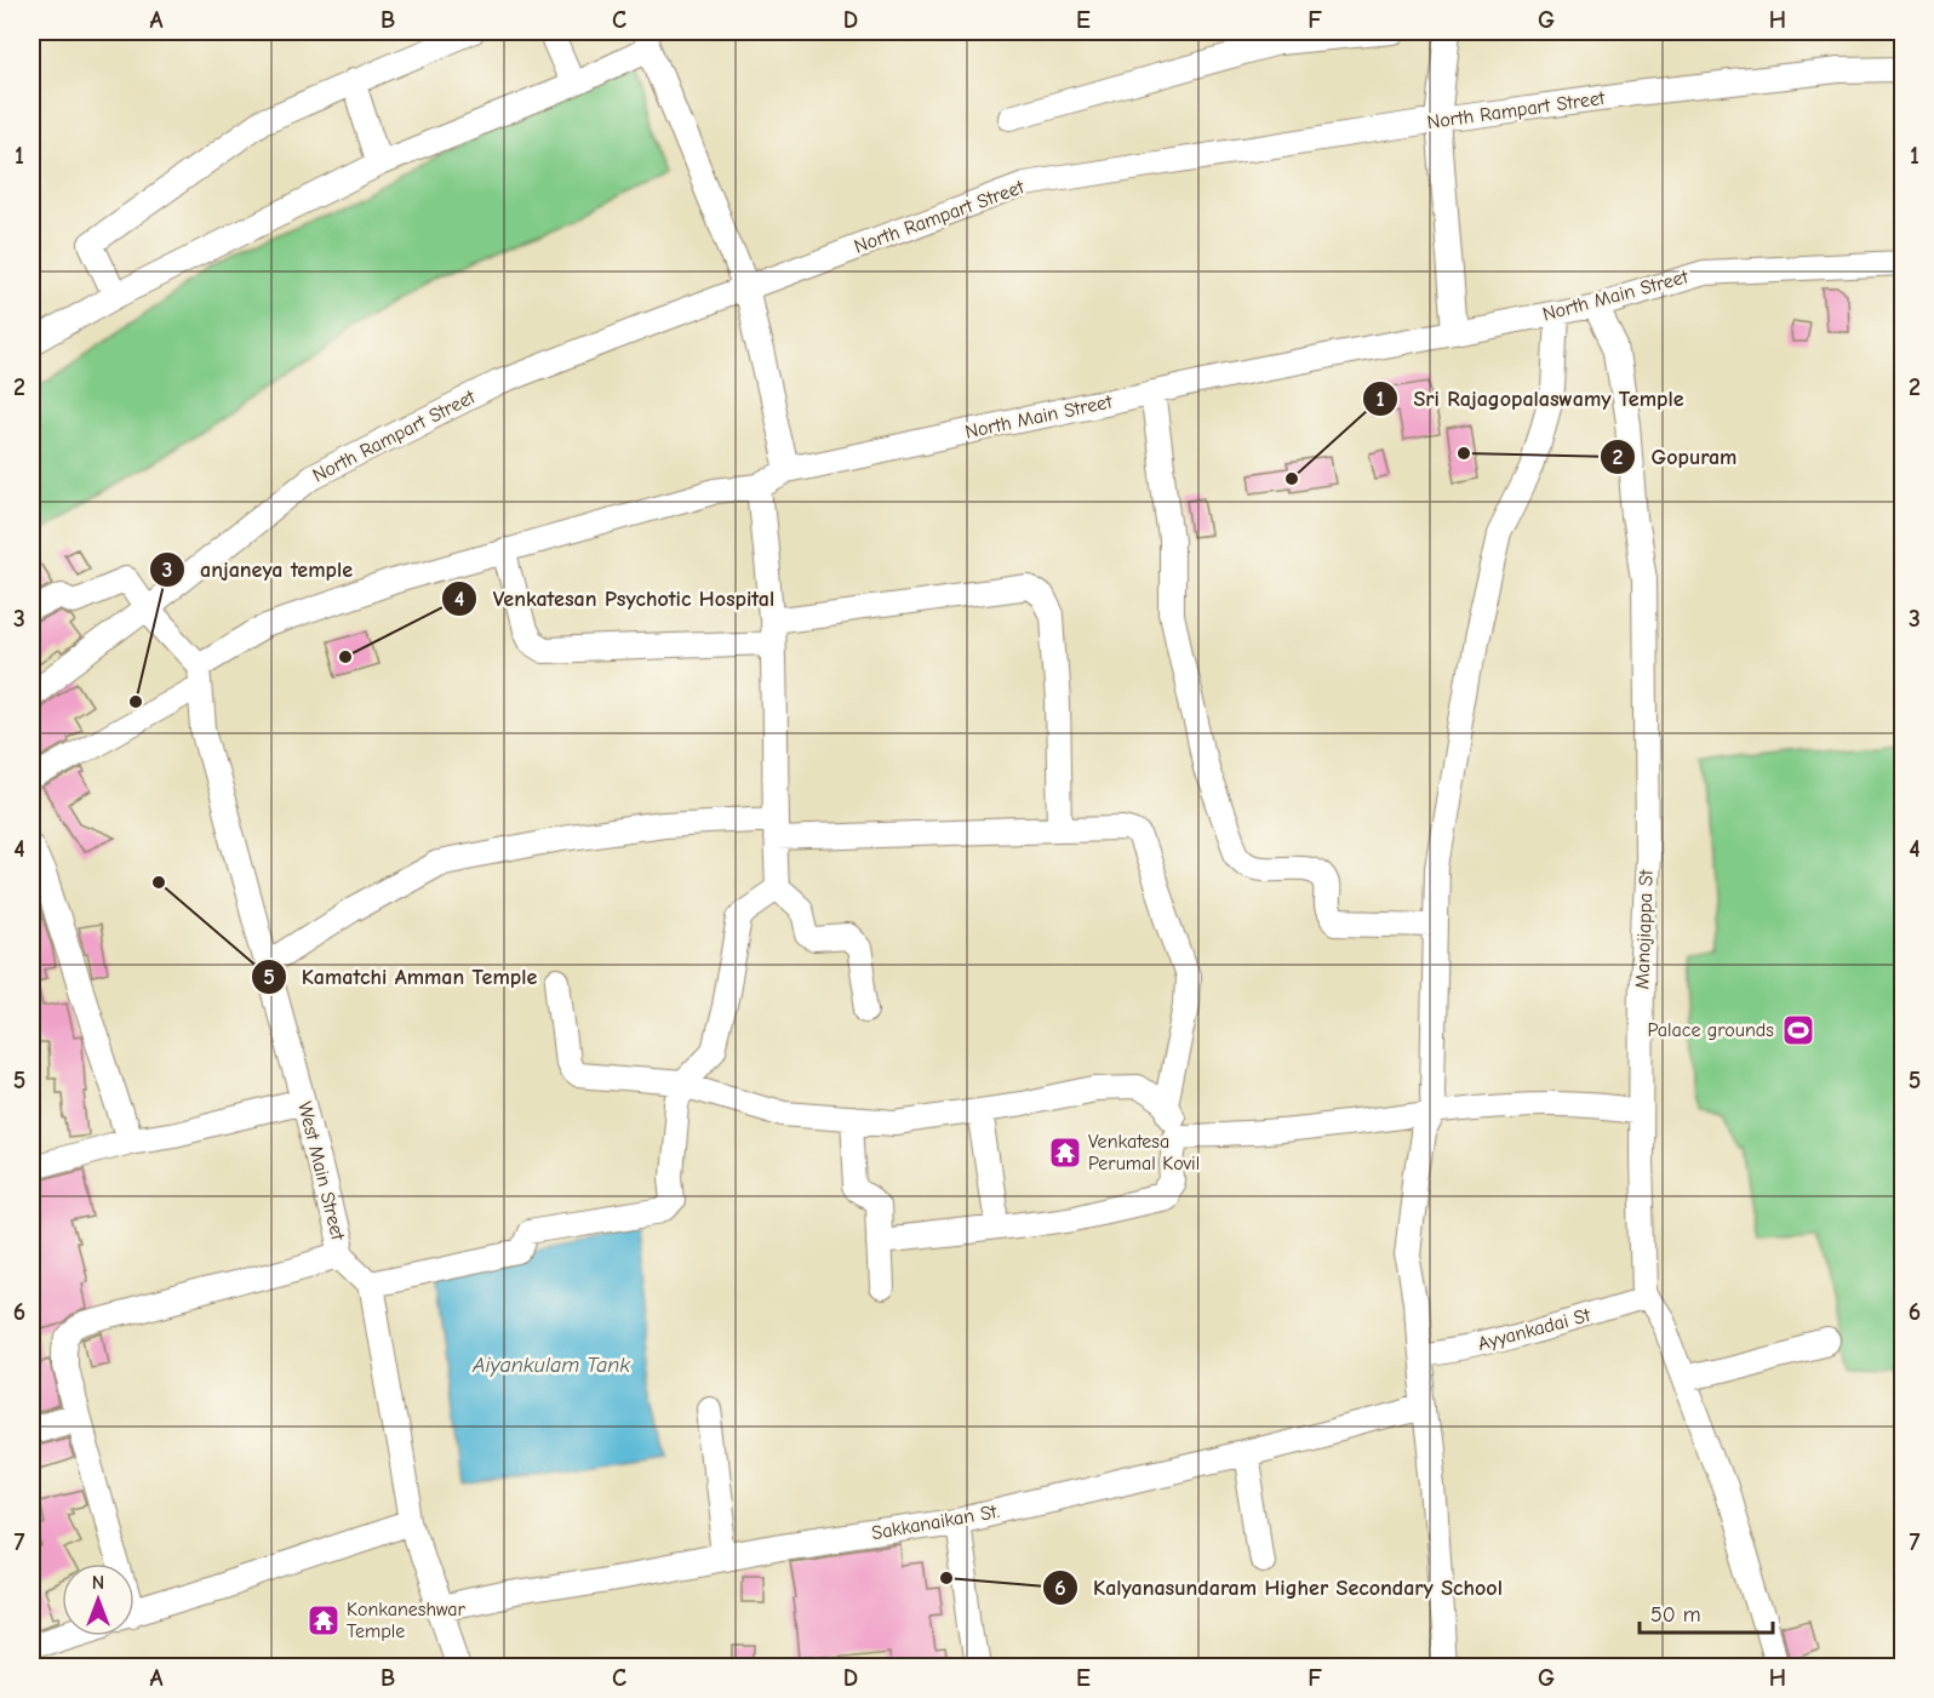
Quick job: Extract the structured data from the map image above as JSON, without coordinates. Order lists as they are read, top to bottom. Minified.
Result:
{"streets":{"street":["North Rampart Street","North Main Street","Manojiappa St","West Main Street","Ayyankadai St","Sakkanaikan St."]},"crossings":[["North Main Street","Manojiappa St"],["North Main Street","West Main Street"],["Manojiappa St","Ayyankadai St"]],"water":["Aiyankulam Tank"],"places":{"other":["Gopuram","Sri Rajagopalaswamy Temple","Venkatesan Psychotic Hospital","anjaneya temple","Kamatchi Amman Temple","Kalyanasundaram Higher Secondary School"],"sports":["Palace grounds"],"temple":["Venkatesa Perumal Kovil","Konkaneshwar Temple"]},"scale_bar":"50 m","north":"top","grid":{"columns":["A","B","C","D","E","F","G","H"],"rows":["1","2","3","4","5","6","7"]}}
